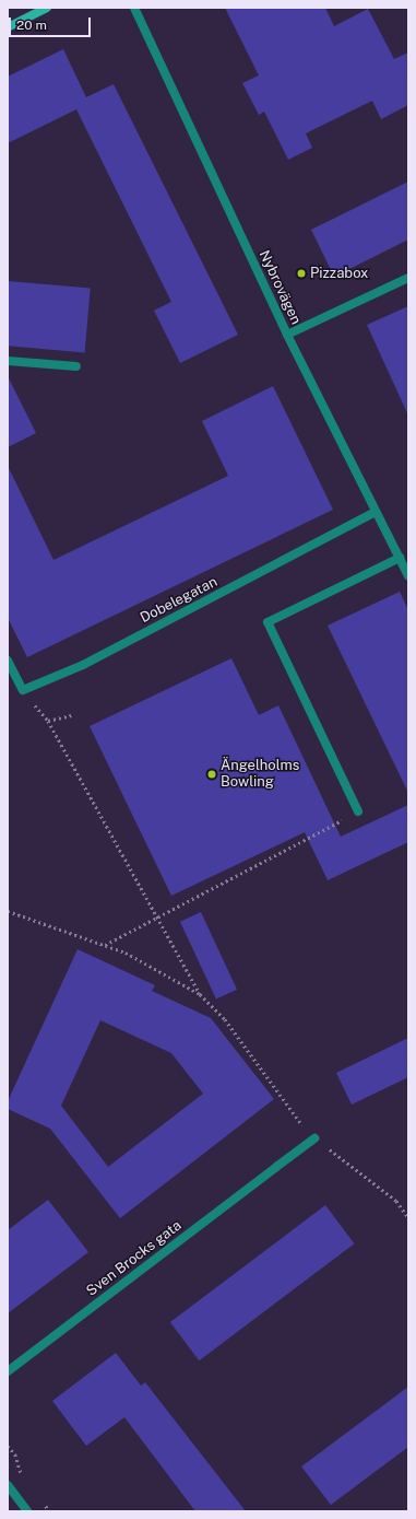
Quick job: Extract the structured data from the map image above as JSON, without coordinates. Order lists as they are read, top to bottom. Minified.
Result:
{"streets":{"street":["Nybrovägen","Dobelegatan","Sven Brocks gata"]},"crossings":[["Nybrovägen","Dobelegatan"]],"places":["Pizzabox","Ängelholms Bowling"],"scale_bar":"20 m"}
